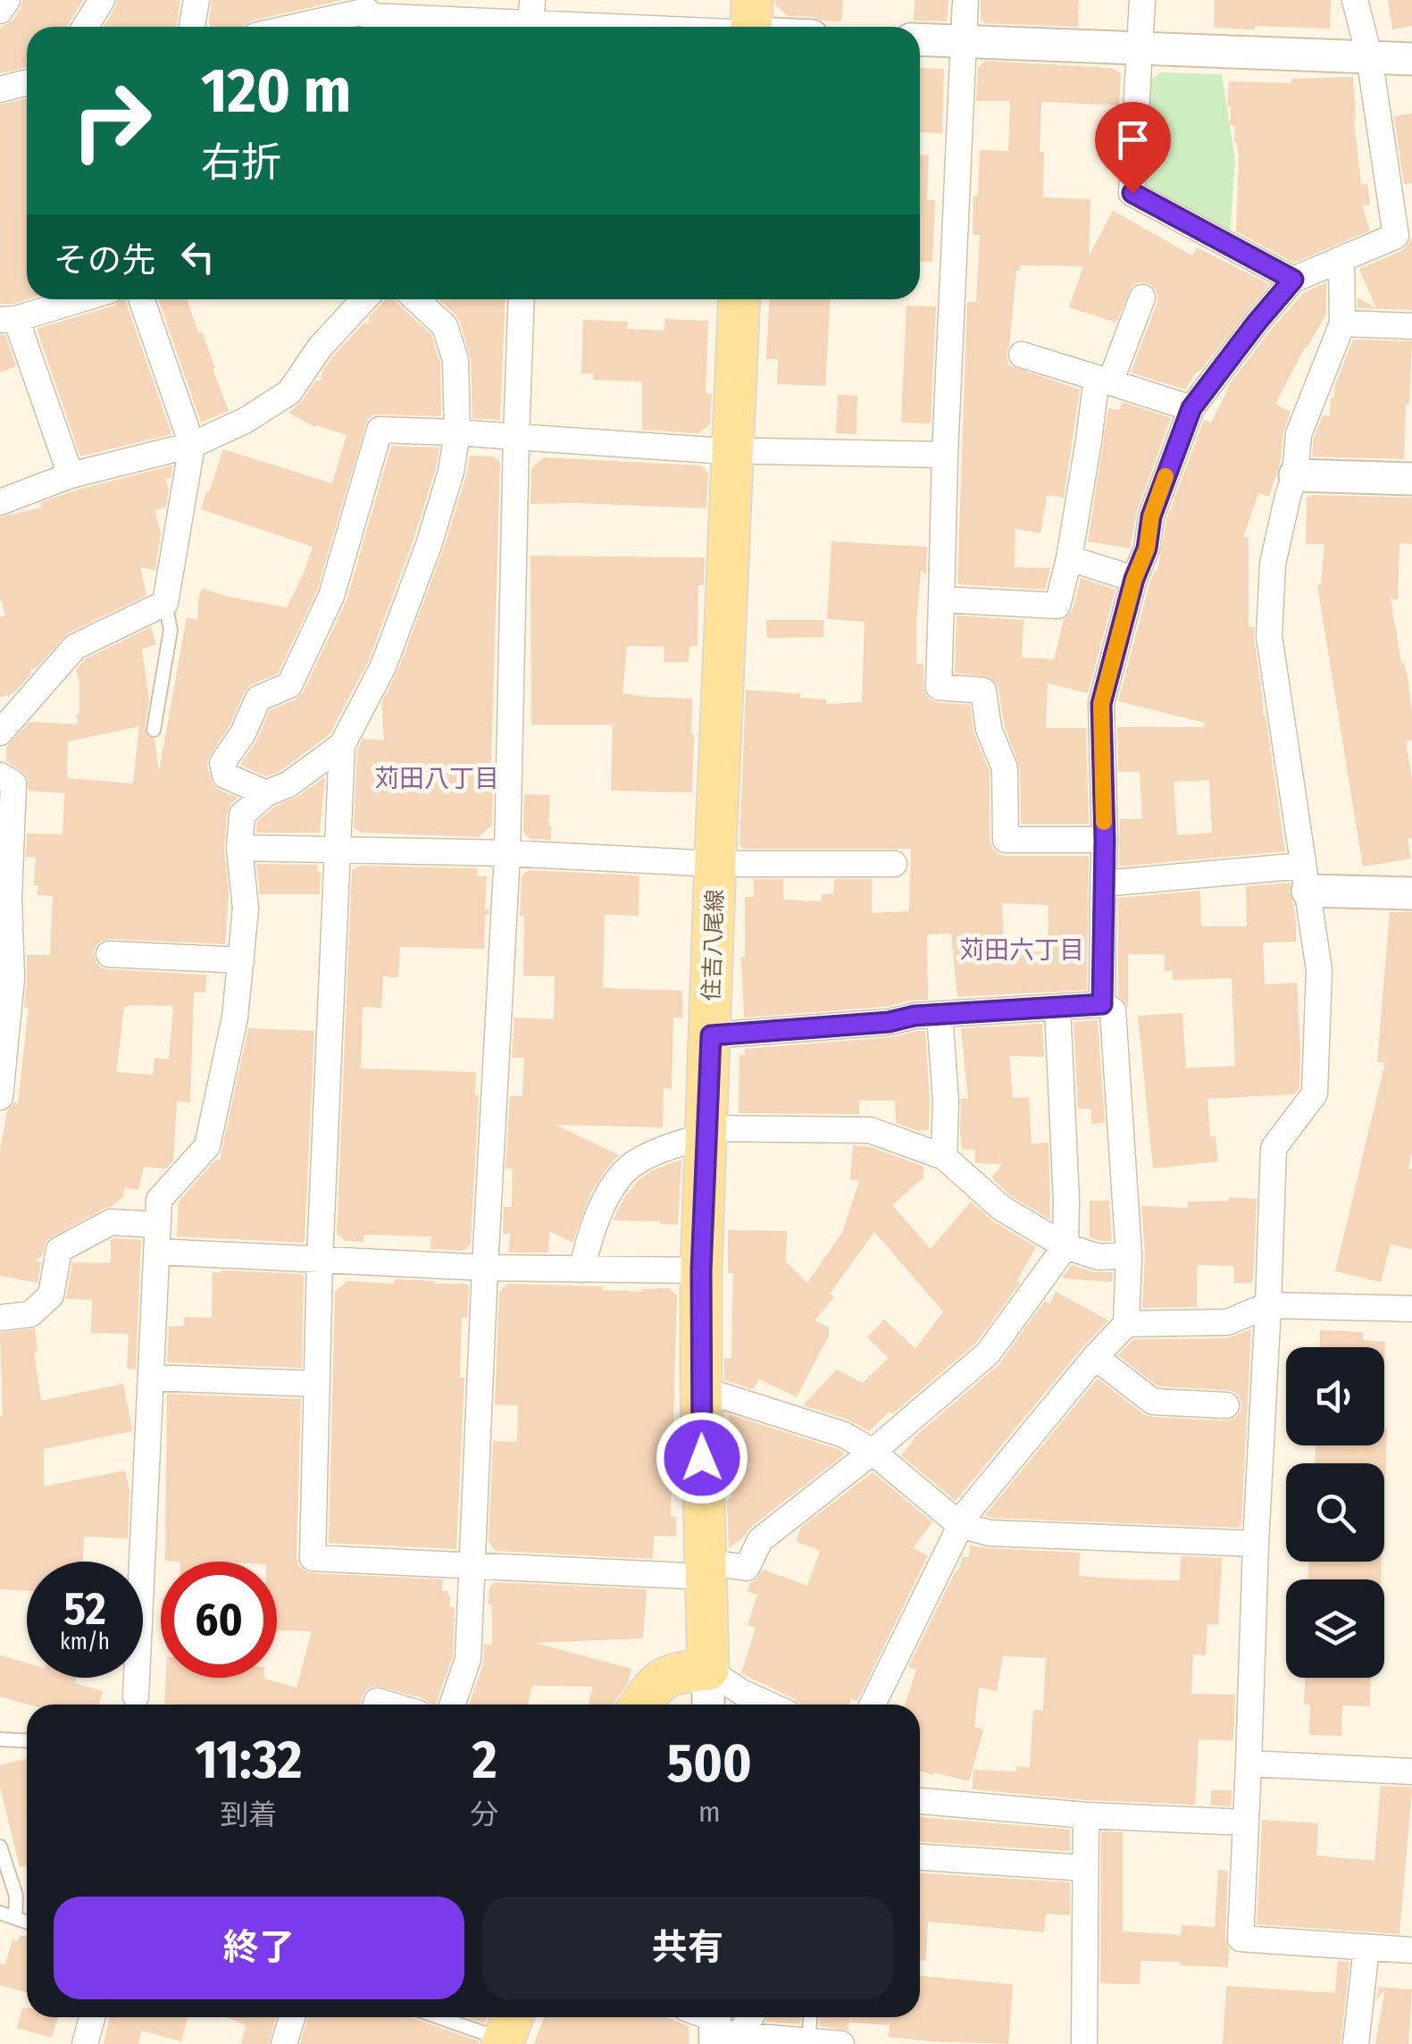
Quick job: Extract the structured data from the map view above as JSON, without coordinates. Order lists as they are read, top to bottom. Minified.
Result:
{"streets":{"main road":["住吉八尾線"]},"districts":["苅田八丁目","苅田六丁目"],"page":{"turn":["120 m","右折"],"then":"その先","speed":"52 km/h","limit":"60","eta":["11:32","到着","2","分","500","m"],"buttons":["終了","共有"]}}
